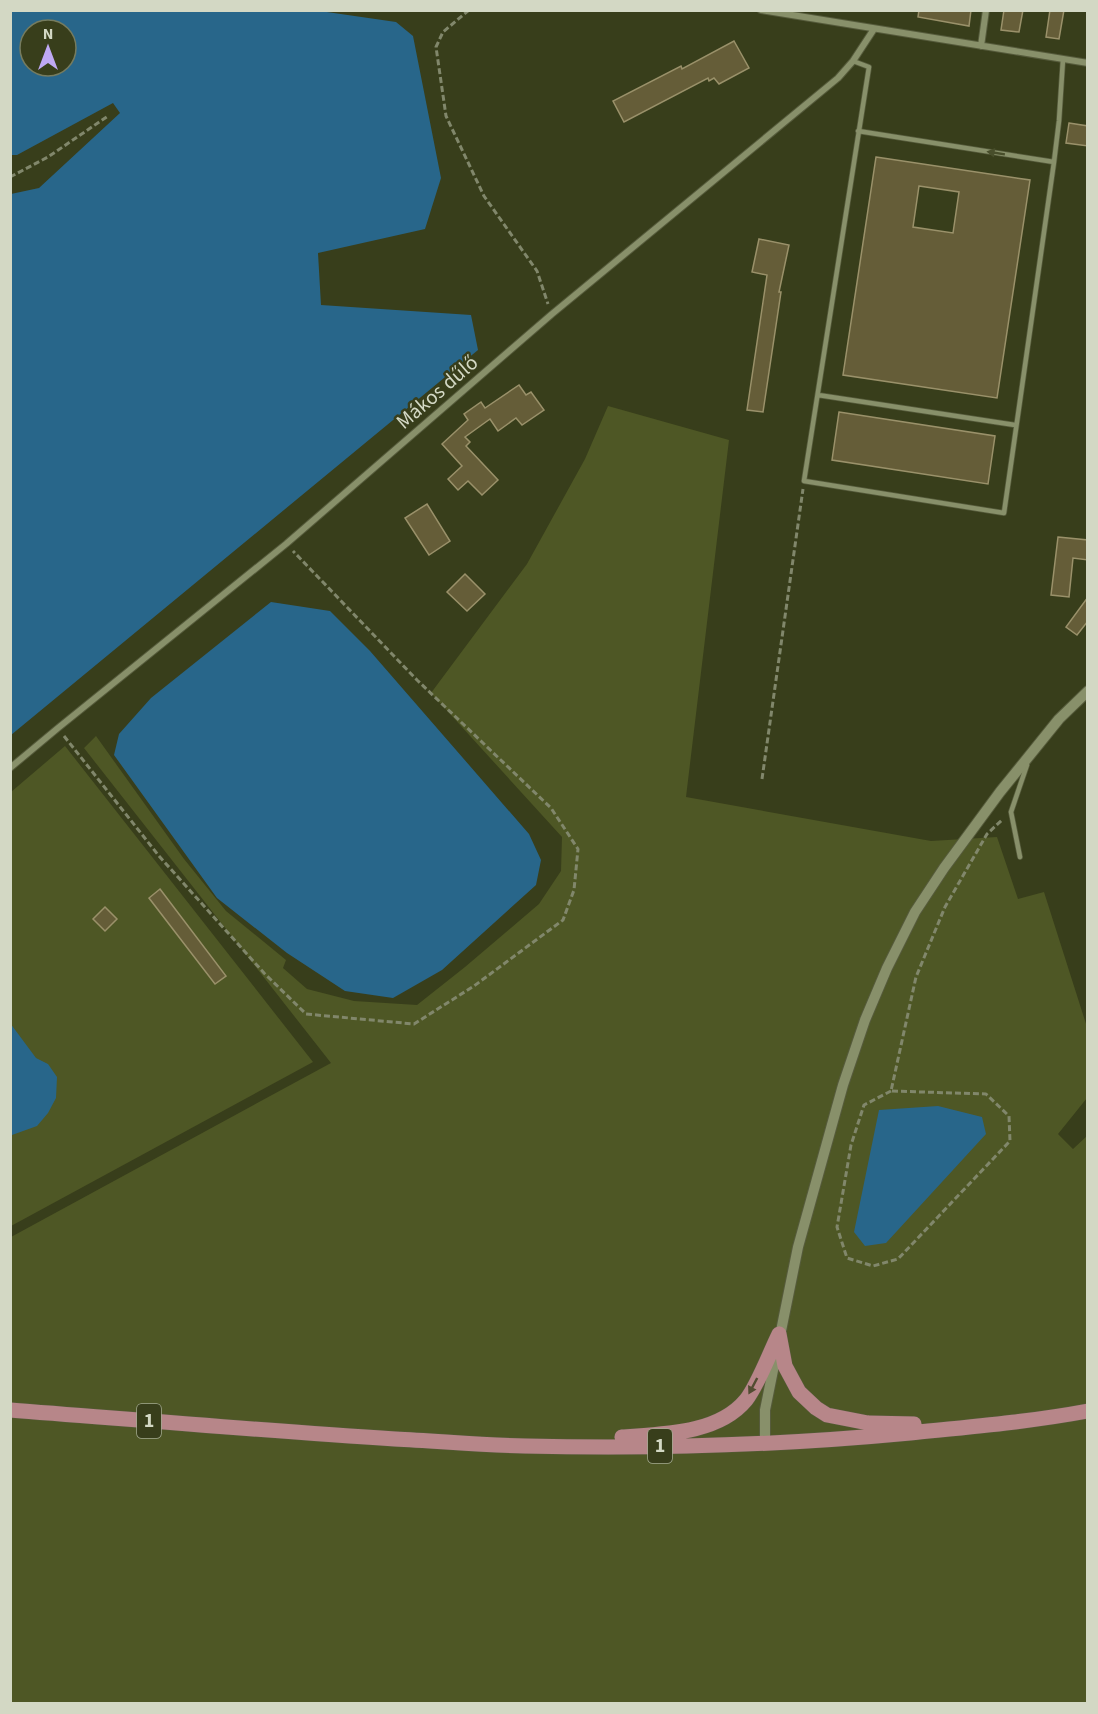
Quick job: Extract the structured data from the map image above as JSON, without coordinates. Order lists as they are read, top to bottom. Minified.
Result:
{"streets":{"main road":["1"],"street":["Mákos dűlő"]},"north":"top"}
